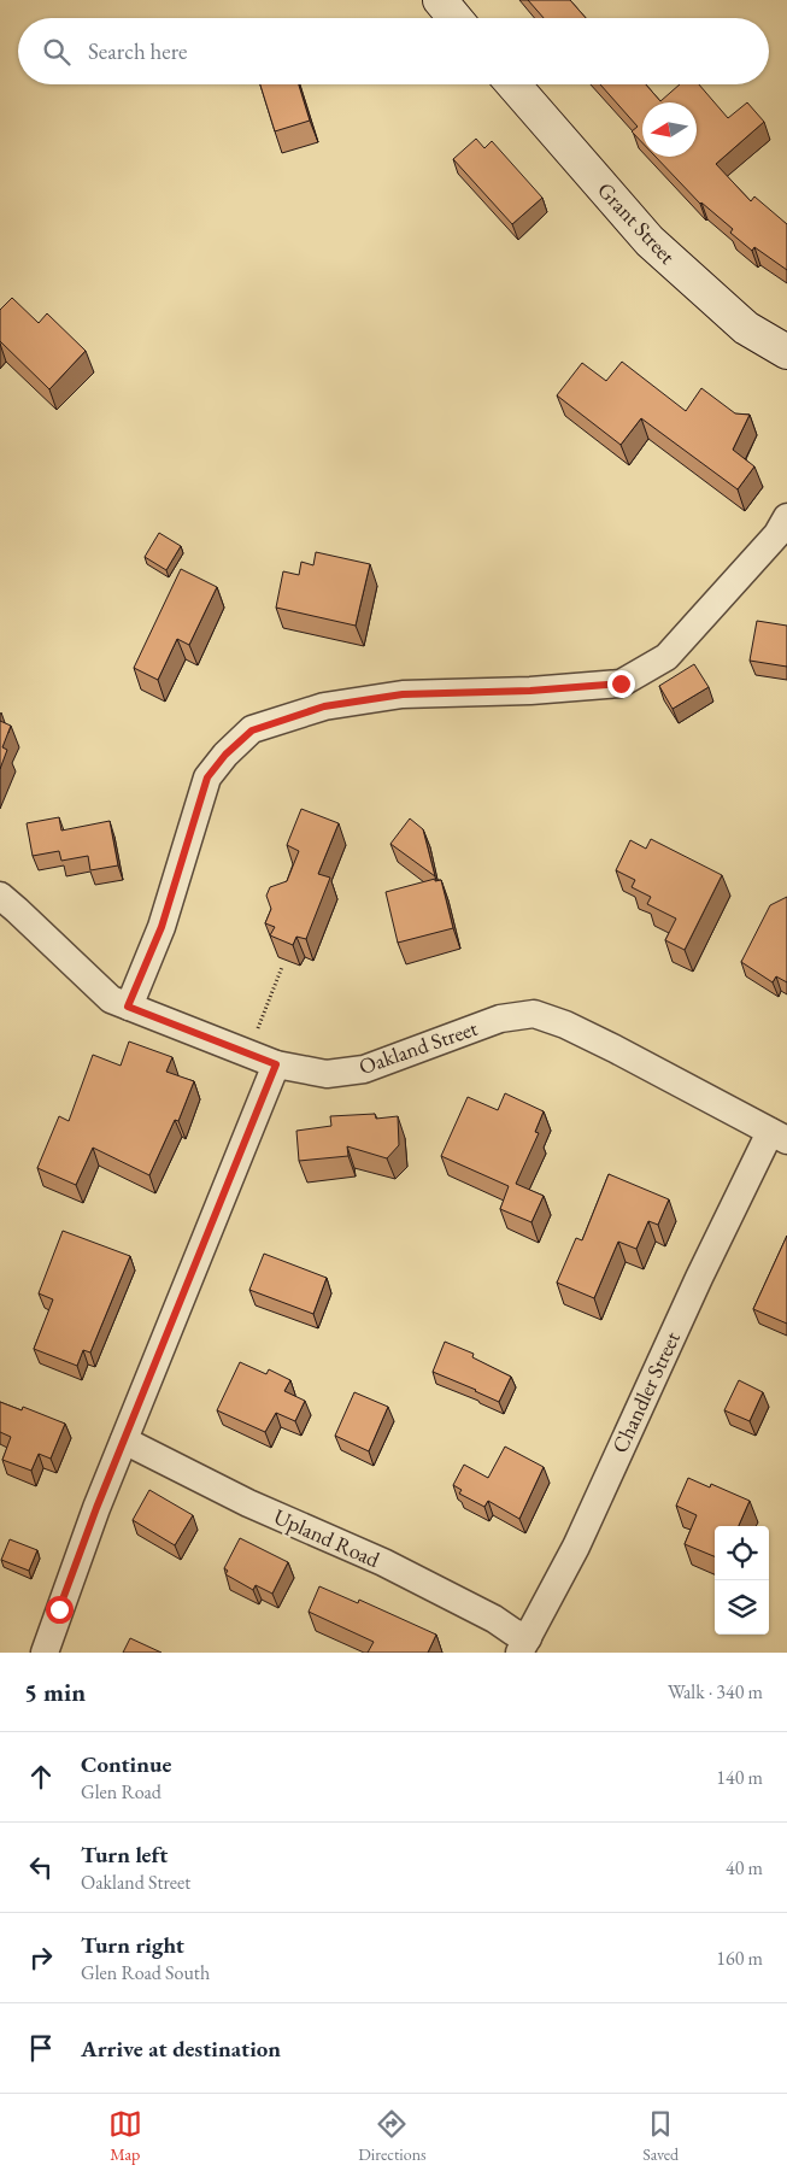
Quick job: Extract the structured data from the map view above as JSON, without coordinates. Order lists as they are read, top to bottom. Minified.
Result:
{"streets":{"street":["Grant Street","Oakland Street","Chandler Street","Upland Road"]},"crossings":[["Oakland Street","Chandler Street"],["Chandler Street","Upland Road"]],"north":"left","page":{"search":"Search here","heading":["5 min","Walk · 340 m"],"list":[["Continue","Glen Road","140 m"],["Turn left","Oakland Street","40 m"],["Turn right","Glen Road South","160 m"],"Arrive at destination"],"nav":["Map","Directions","Saved"]}}
